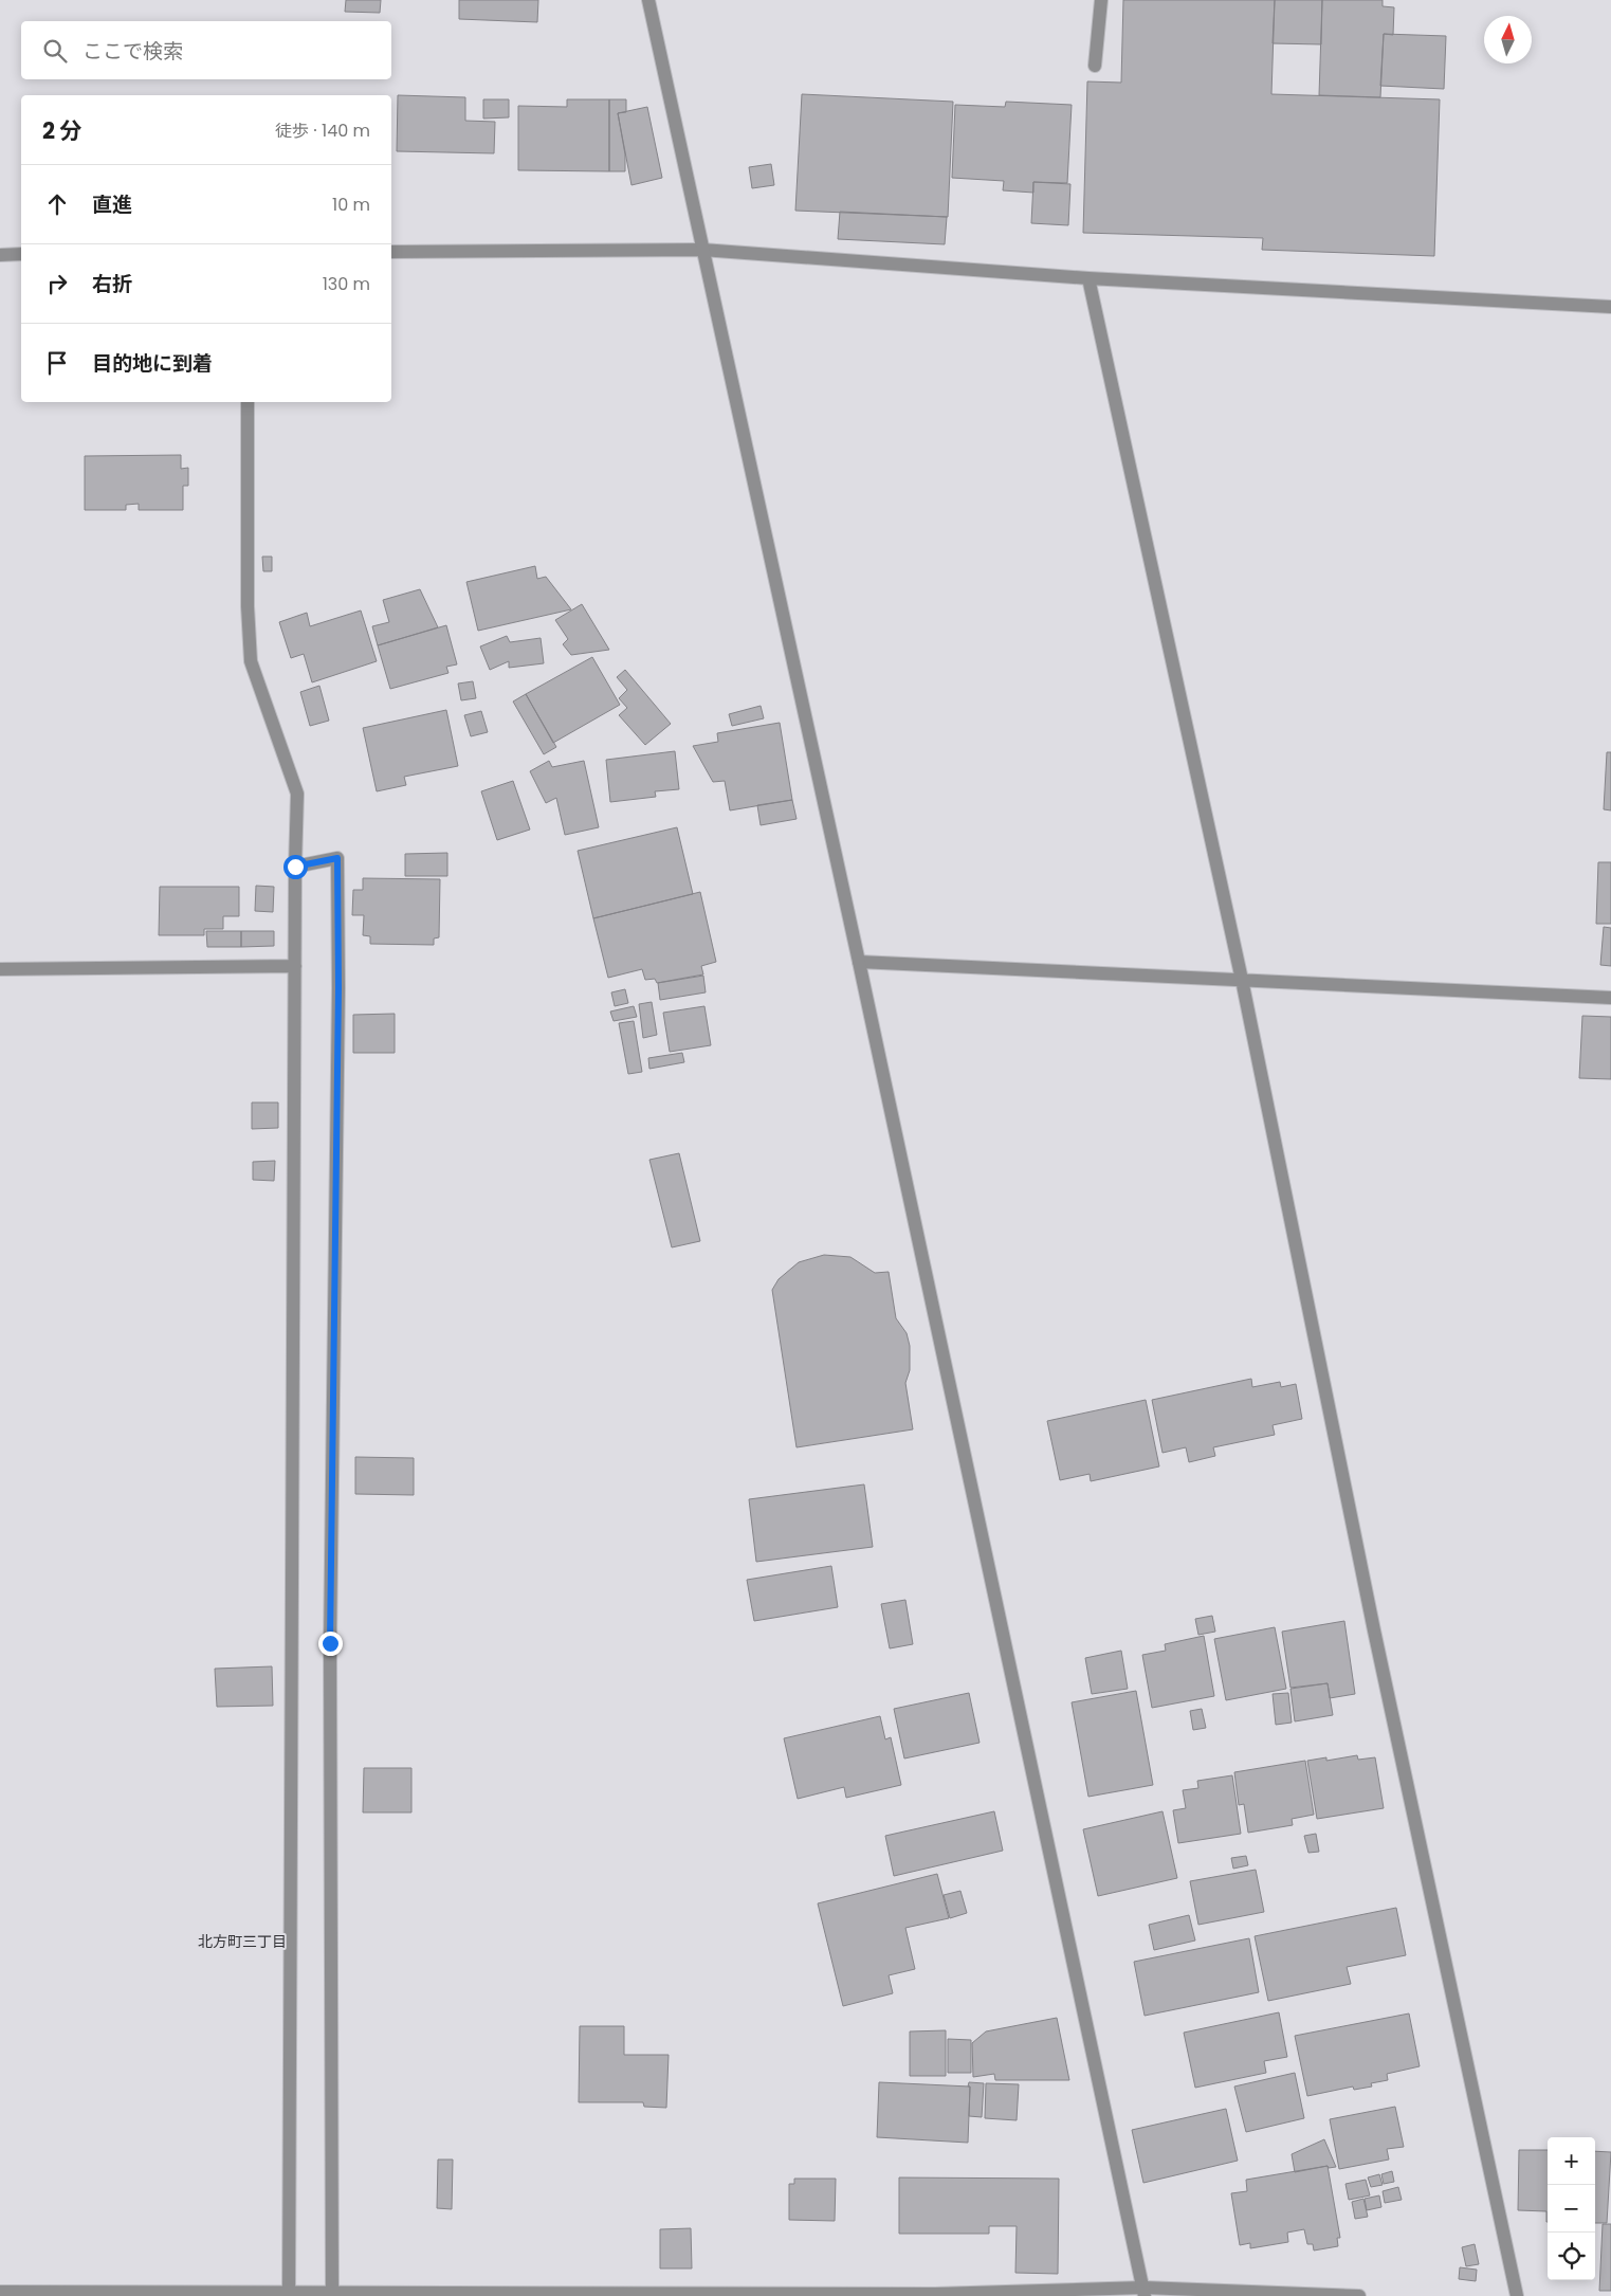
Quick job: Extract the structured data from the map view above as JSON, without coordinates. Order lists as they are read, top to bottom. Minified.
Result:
{"districts":["北方町三丁目"],"north":"top","page":{"search":"ここで検索","heading":["2 分","徒歩 · 140 m"],"list":[["直進","10 m"],["右折","130 m"],"目的地に到着"],"map_buttons":["+","−"]}}
